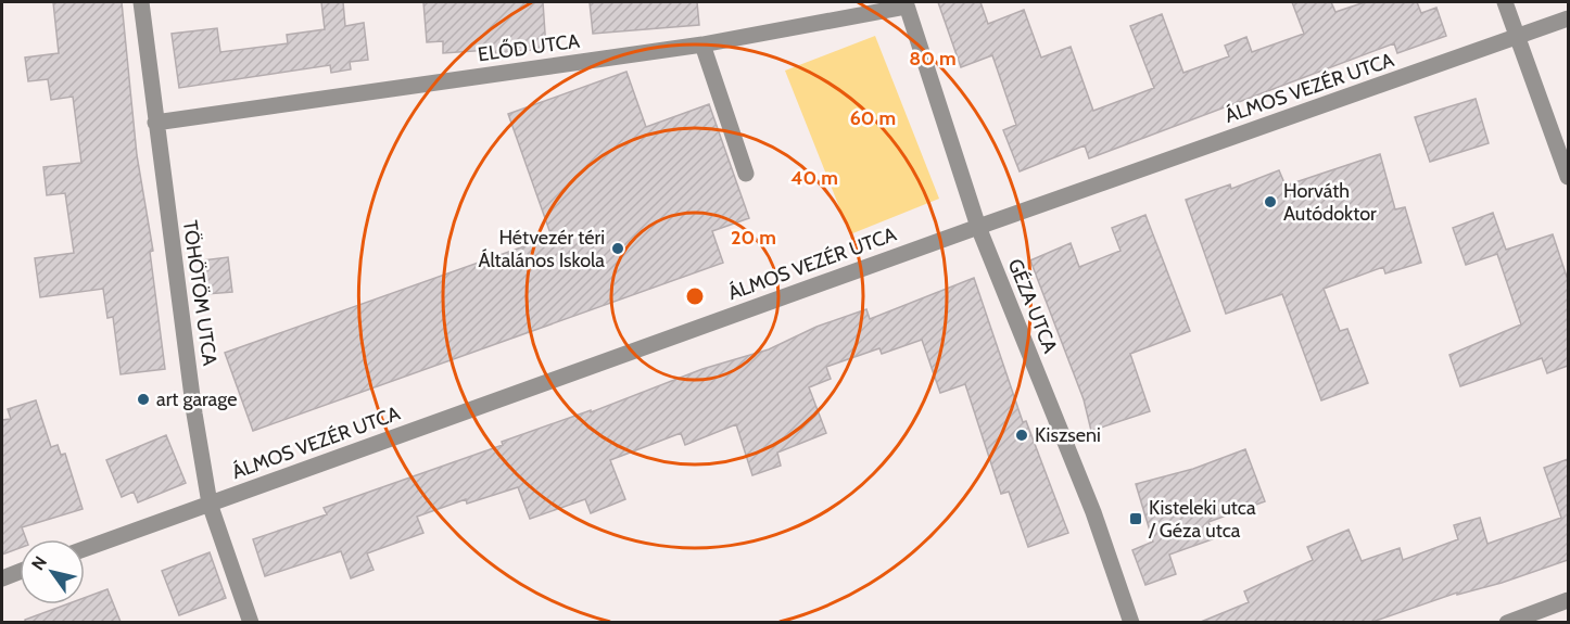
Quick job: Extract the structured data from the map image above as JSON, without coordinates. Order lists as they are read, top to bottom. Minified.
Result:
{"streets":{"street":["ELŐD UTCA","ÁLMOS VEZÉR UTCA","TÖHÖTÖM UTCA","GÉZA UTCA"]},"crossings":[["ELŐD UTCA","TÖHÖTÖM UTCA"],["ELŐD UTCA","GÉZA UTCA"],["ÁLMOS VEZÉR UTCA","TÖHÖTÖM UTCA"],["ÁLMOS VEZÉR UTCA","GÉZA UTCA"]],"places":{"other":["Horváth Autódoktor","Hétvezér téri Általános Iskola","art garage","Kiszseni"],"transit":["Kisteleki utca / Géza utca"]},"north":"top left","rings":["80 m","60 m","40 m","20 m"]}
